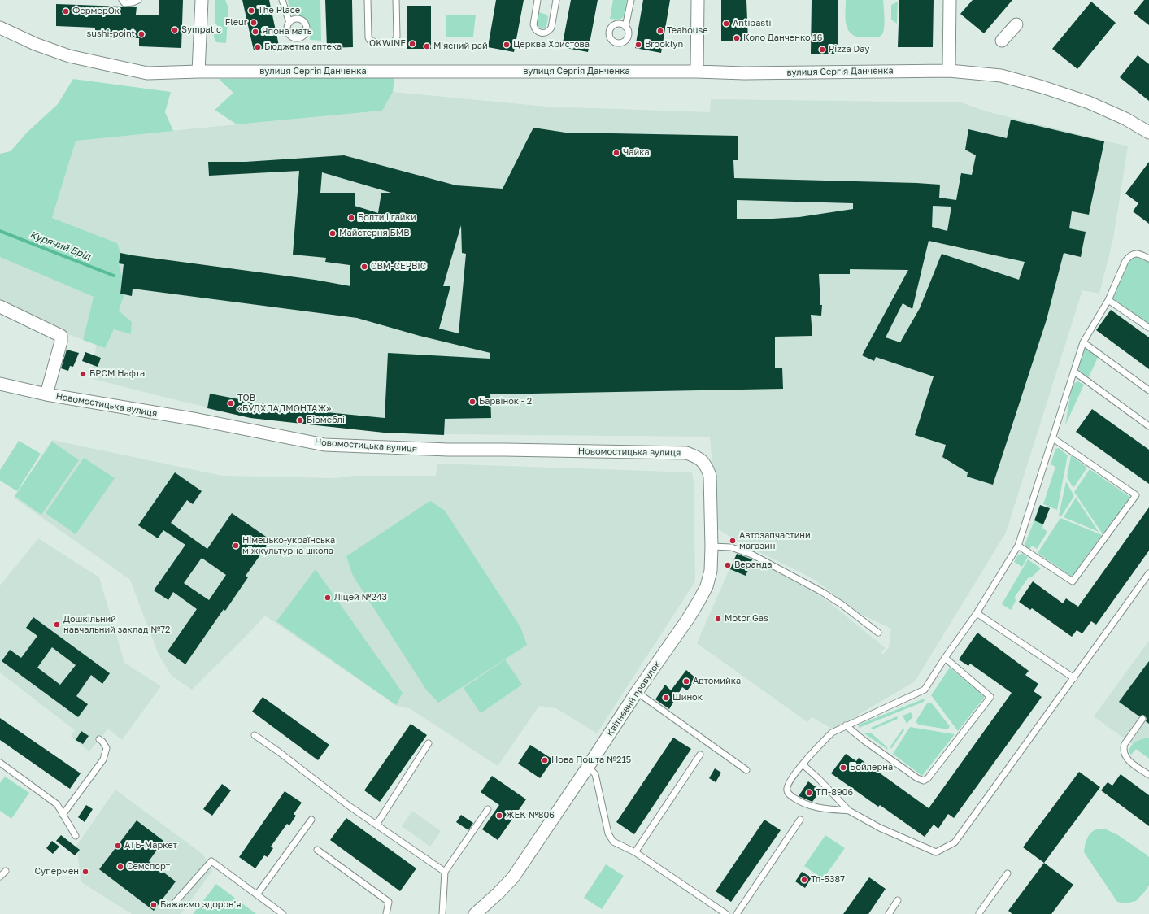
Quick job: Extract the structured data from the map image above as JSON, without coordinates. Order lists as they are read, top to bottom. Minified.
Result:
{"streets":{"street":["вулиця Сергія Данченка","Новомостицька вулиця","Квітневий провулок"]},"crossings":[["Новомостицька вулиця","Квітневий провулок"]],"water":["Курячий Брід"],"places":["The Place","ФермерОк","Fleur","Antipasti","Sympatic","Teahouse","Япона мать","sushi-point","Коло Данченко 16","OKWINE","Церква Христова","Brooklyn","М'ясний рай","Бюджетна аптека","Pizza Day","Чайка","Болти і гайки","Майстерня БМВ","СВМ-СЕРВІС","БРСМ Нафта","Барвінок - 2","ТОВ «БУДХЛАДМОНТАЖ»","Біомеблі","Автозапчастини магазин","Німецько-українська міжкультурна школа","Веранда","Ліцей №243","Motor Gas","Дошкільний навчальний заклад №72","Автомийка","Шинок","Нова Пошта №215","Бойлерна","ТП-8906","ЖЕК №806","АТБ-Маркет","Семспорт","Супермен","Тп-5387","Бажаємо здоровʼя"]}
